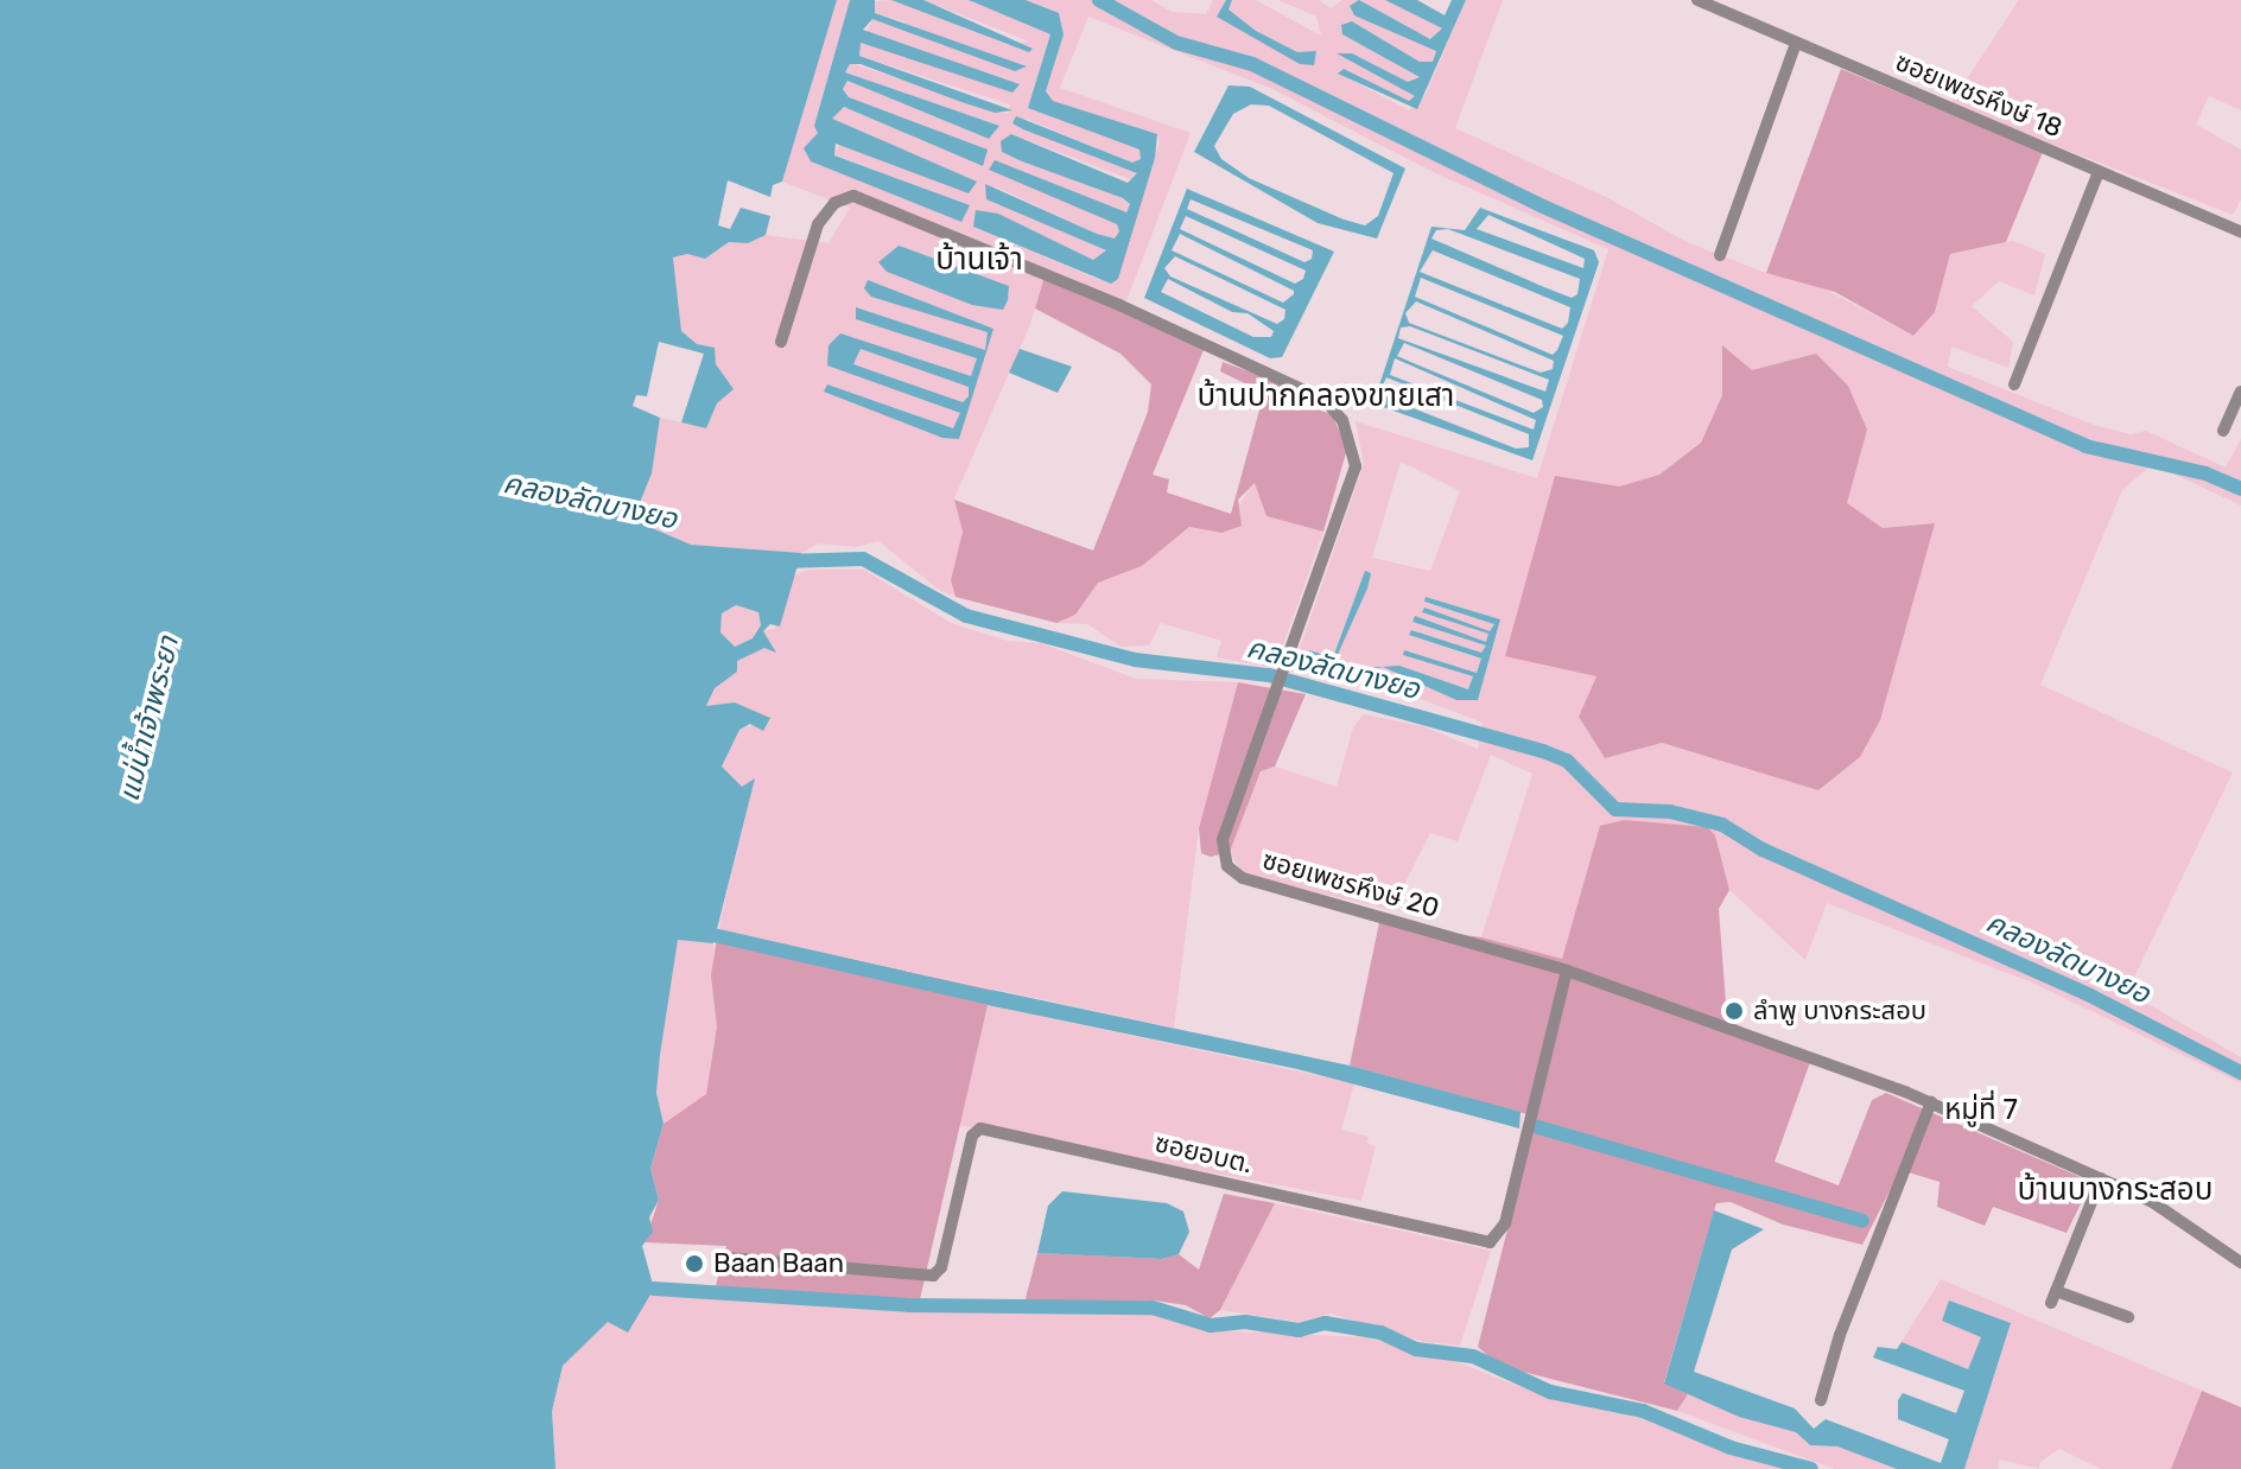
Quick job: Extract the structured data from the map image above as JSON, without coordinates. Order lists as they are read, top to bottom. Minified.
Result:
{"streets":{"street":["ซอยเพชรหึงษ์ 18","ซอยเพชรหึงษ์ 20","ซอยอบต."]},"crossings":[["ซอยเพชรหึงษ์ 20","ซอยอบต."]],"districts":["บ้านเจ้า","บ้านปากคลองขายเสา","หมู่ที่ 7","บ้านบางกระสอบ"],"water":["คลองลัดบางยอ","แม่น้ำเจ้าพระยา"],"places":["ลำพู บางกระสอบ","Baan Baan"]}
